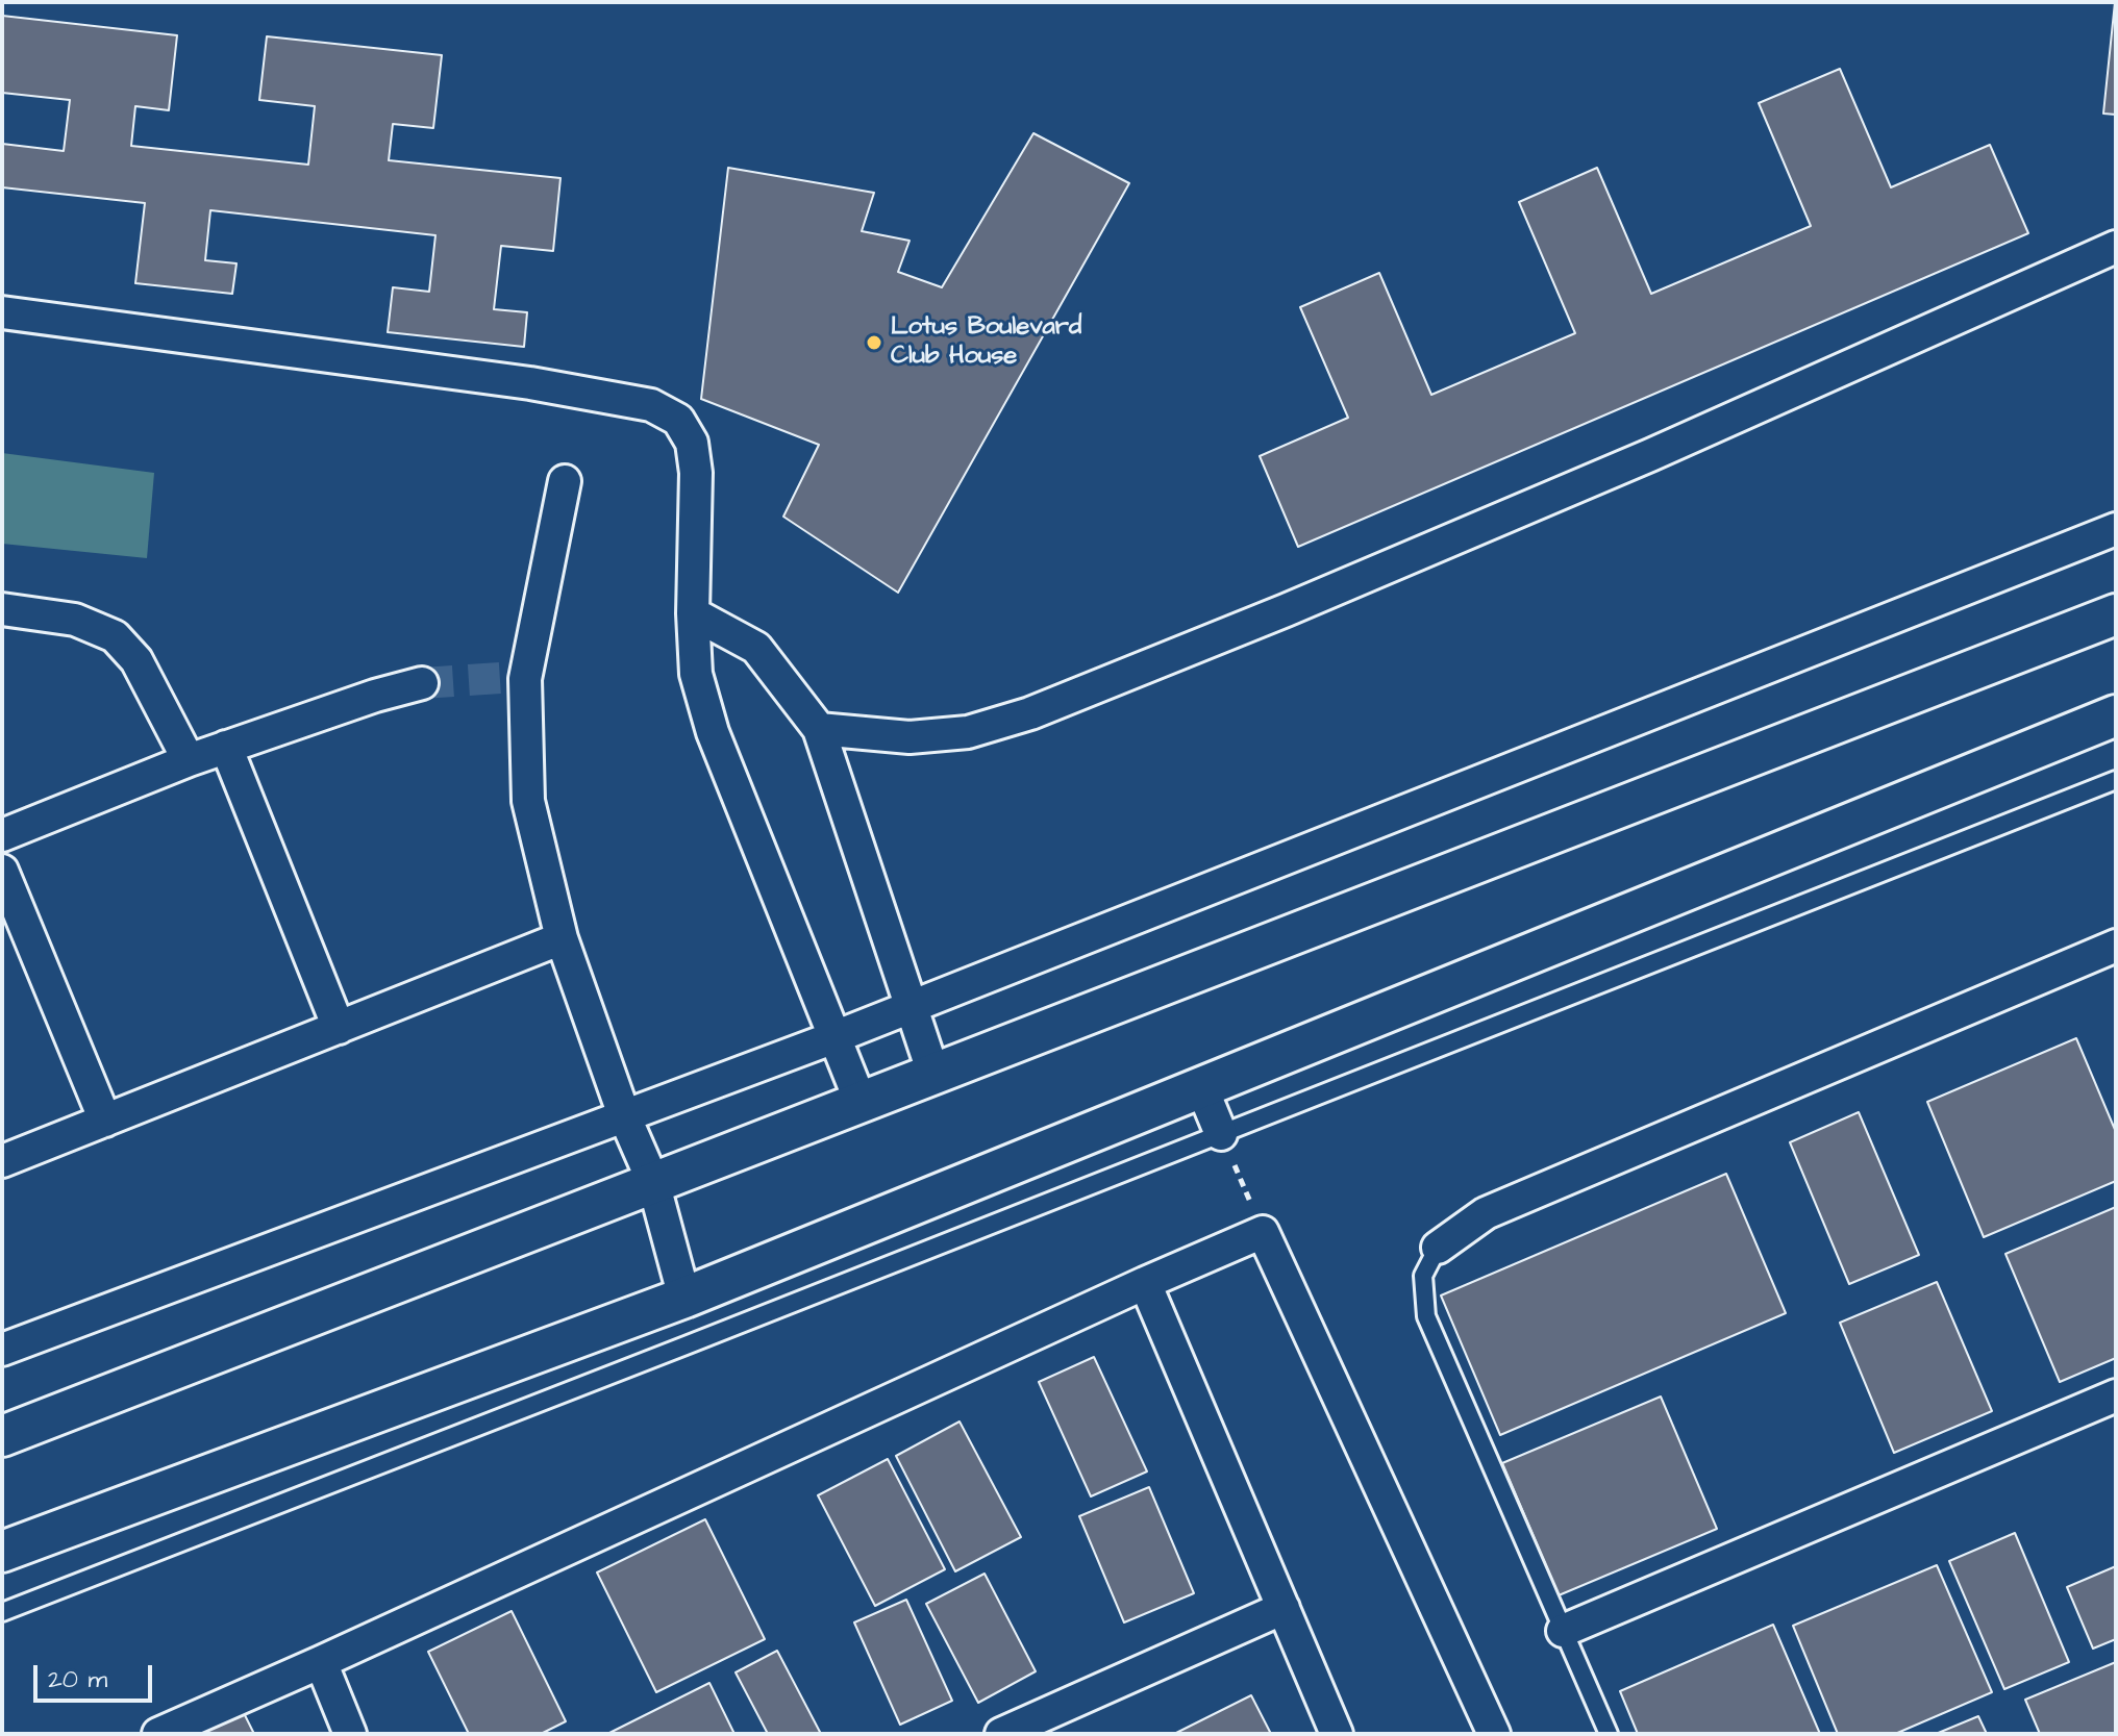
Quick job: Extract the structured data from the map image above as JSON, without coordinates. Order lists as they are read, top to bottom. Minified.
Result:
{"places":["Lotus Boulevard Club House"],"scale_bar":"20 m"}
